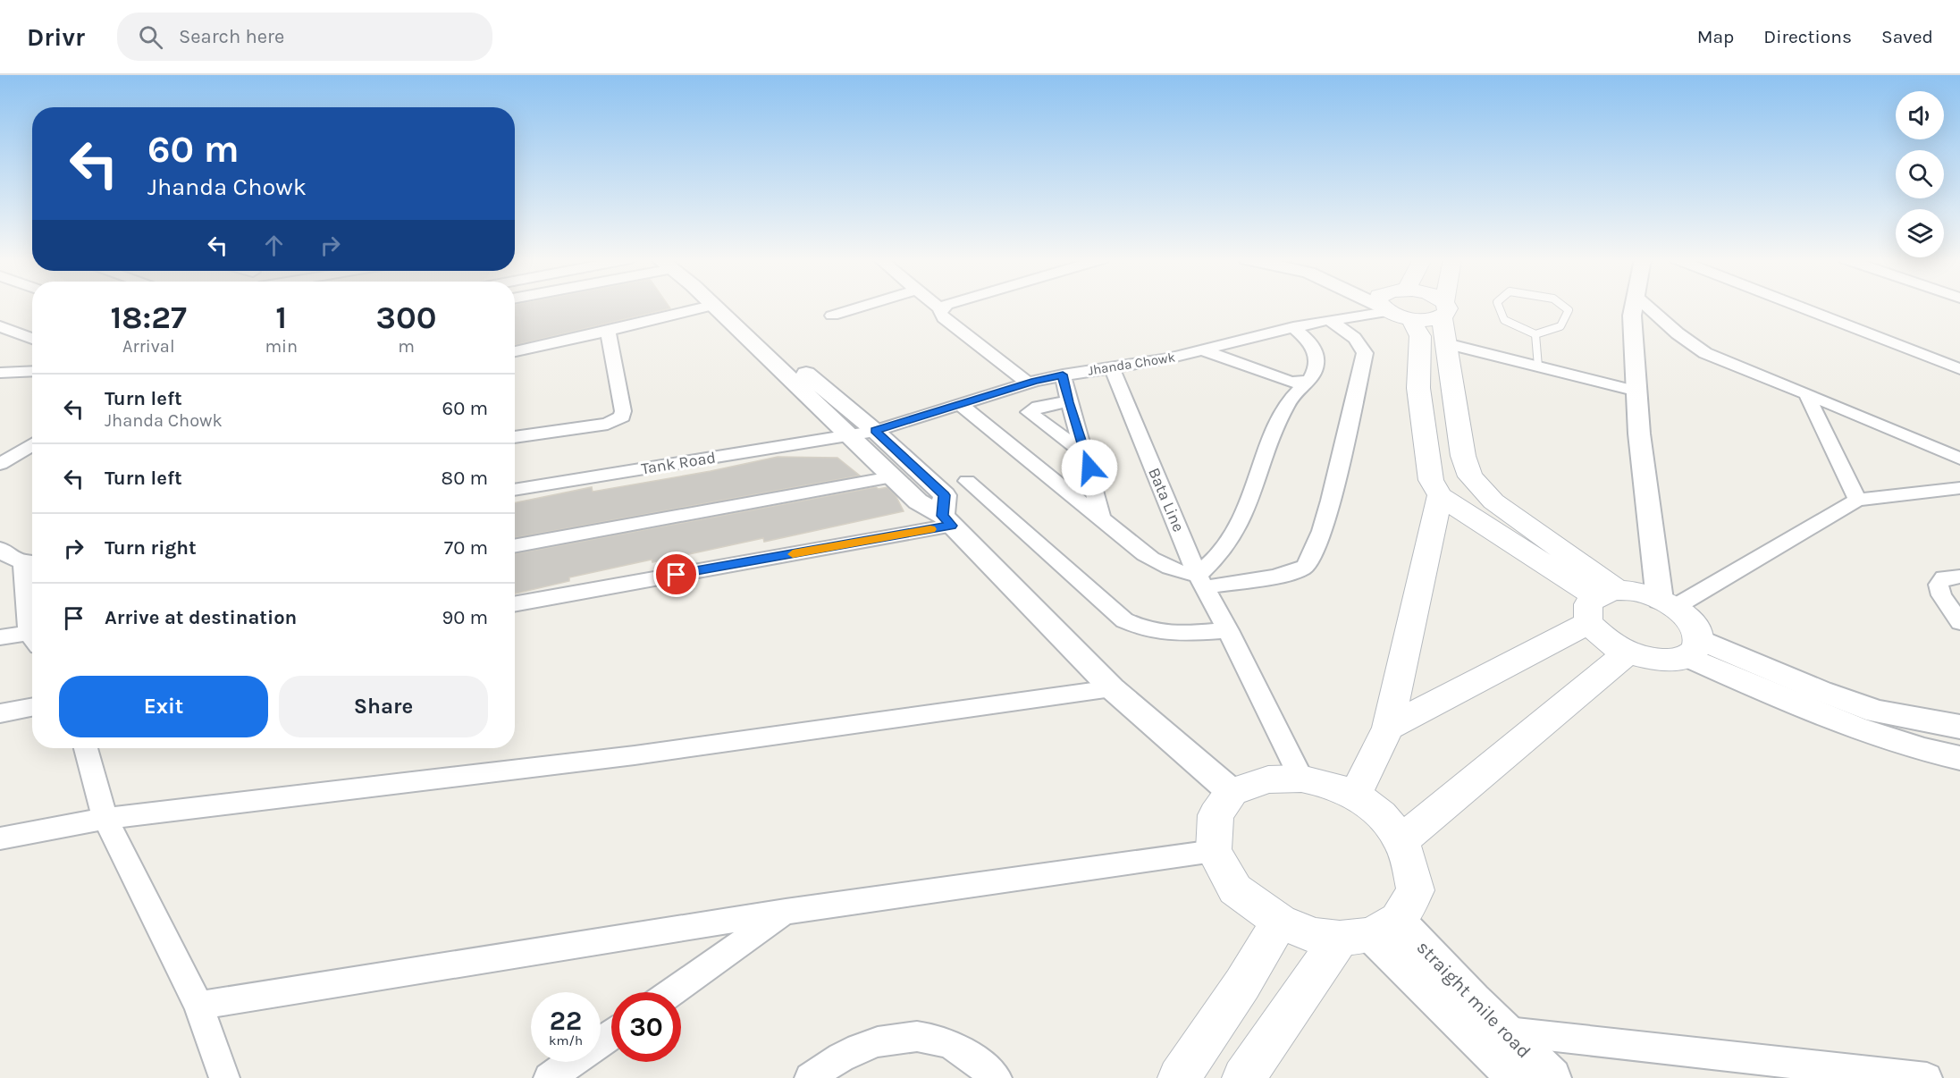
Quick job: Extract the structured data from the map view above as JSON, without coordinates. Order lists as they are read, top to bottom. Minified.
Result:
{"streets":{"street":["Jhanda Chowk","Tank Road","Bata Line","straight mile road"]},"crossings":[["Jhanda Chowk","Tank Road"],["Jhanda Chowk","Bata Line"],["Bata Line","straight mile road"]],"page":{"header":"Drivr","search":"Search here","nav":["Map","Directions","Saved"],"turn":["60 m","Jhanda Chowk"],"eta":["18:27","Arrival","1","min","300","m"],"list":[{"name":"Turn left","note":"Jhanda Chowk","value":"60 m"},{"name":"Turn left","value":"80 m"},{"name":"Turn right","value":"70 m"},{"name":"Arrive at destination","value":"90 m"}],"buttons":["Exit","Share"],"speed":"22 km/h","limit":"30"}}
